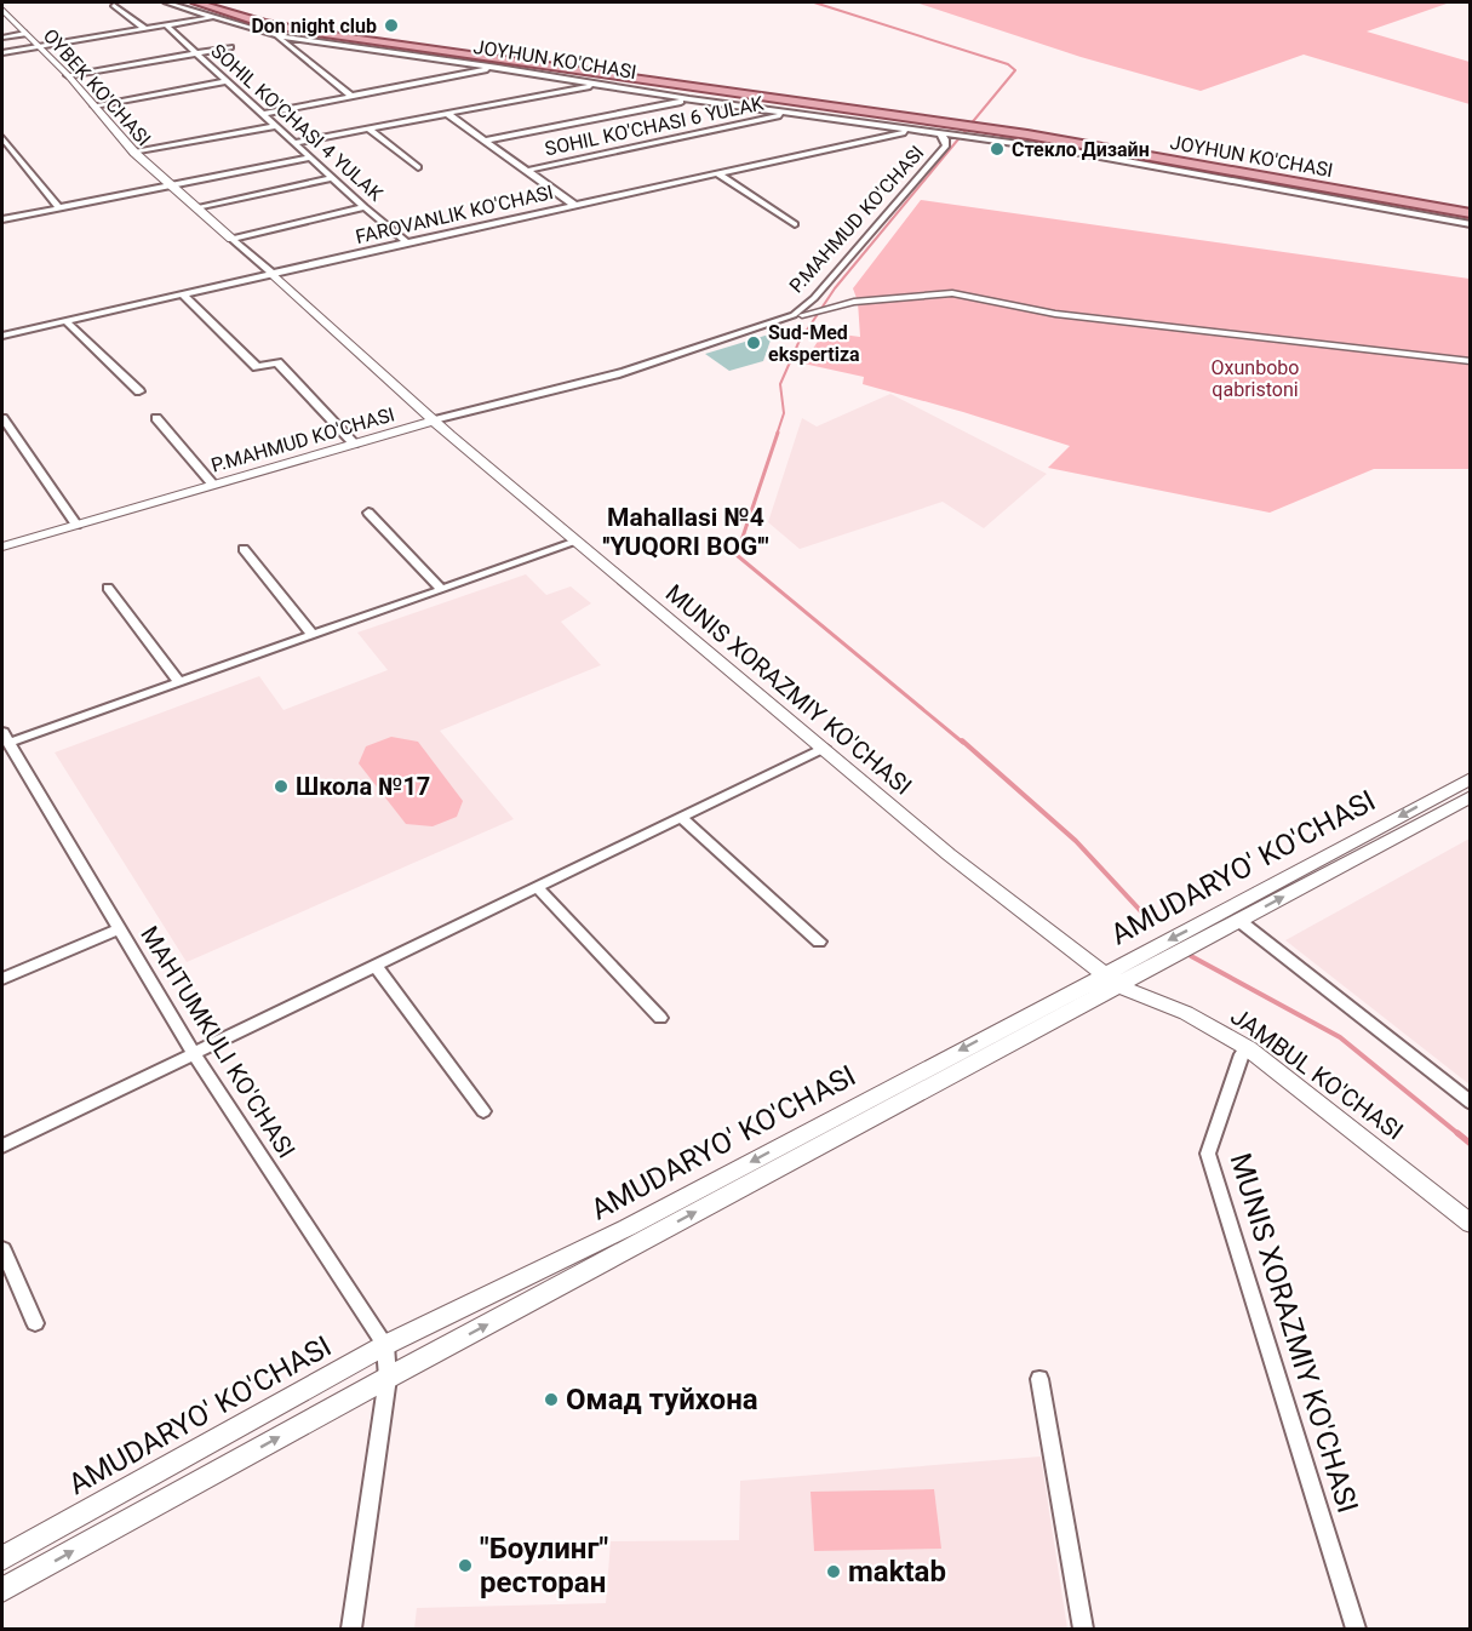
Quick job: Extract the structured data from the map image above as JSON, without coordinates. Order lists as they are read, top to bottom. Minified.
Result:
{"streets":{"main road":["JOYHUN KO'CHASI"],"street":["OYBEK KO'CHASI","SOHIL KO'CHASI 4 YULAK","SOHIL KO'CHASI 6 YULAK","FAROVANLIK KO'CHASI","P.MAHMUD KO'CHASI","MUNIS XORAZMIY KO'CHASI","AMUDARYO' KO'CHASI","MAHTUMKULI KO'CHASI","JAMBUL KO'CHASI"]},"crossings":[["JOYHUN KO'CHASI","SOHIL KO'CHASI 6 YULAK"],["JOYHUN KO'CHASI","FAROVANLIK KO'CHASI"],["JOYHUN KO'CHASI","P.MAHMUD KO'CHASI"],["OYBEK KO'CHASI","FAROVANLIK KO'CHASI"],["OYBEK KO'CHASI","MUNIS XORAZMIY KO'CHASI"],["SOHIL KO'CHASI 4 YULAK","FAROVANLIK KO'CHASI"],["FAROVANLIK KO'CHASI","MUNIS XORAZMIY KO'CHASI"],["P.MAHMUD KO'CHASI","MUNIS XORAZMIY KO'CHASI"],["MUNIS XORAZMIY KO'CHASI","AMUDARYO' KO'CHASI"],["MUNIS XORAZMIY KO'CHASI","JAMBUL KO'CHASI"],["AMUDARYO' KO'CHASI","MAHTUMKULI KO'CHASI"],["AMUDARYO' KO'CHASI","JAMBUL KO'CHASI"]],"districts":["Mahallasi №4 ''YUQORI BOG'\""],"parks":["Oxunbobo qabristoni"],"places":["Don night club","Стекло Дизайн","Sud-Med ekspertiza","Школа №17","Омад туйхона","\"Боулинг\" ресторан","maktab"]}
